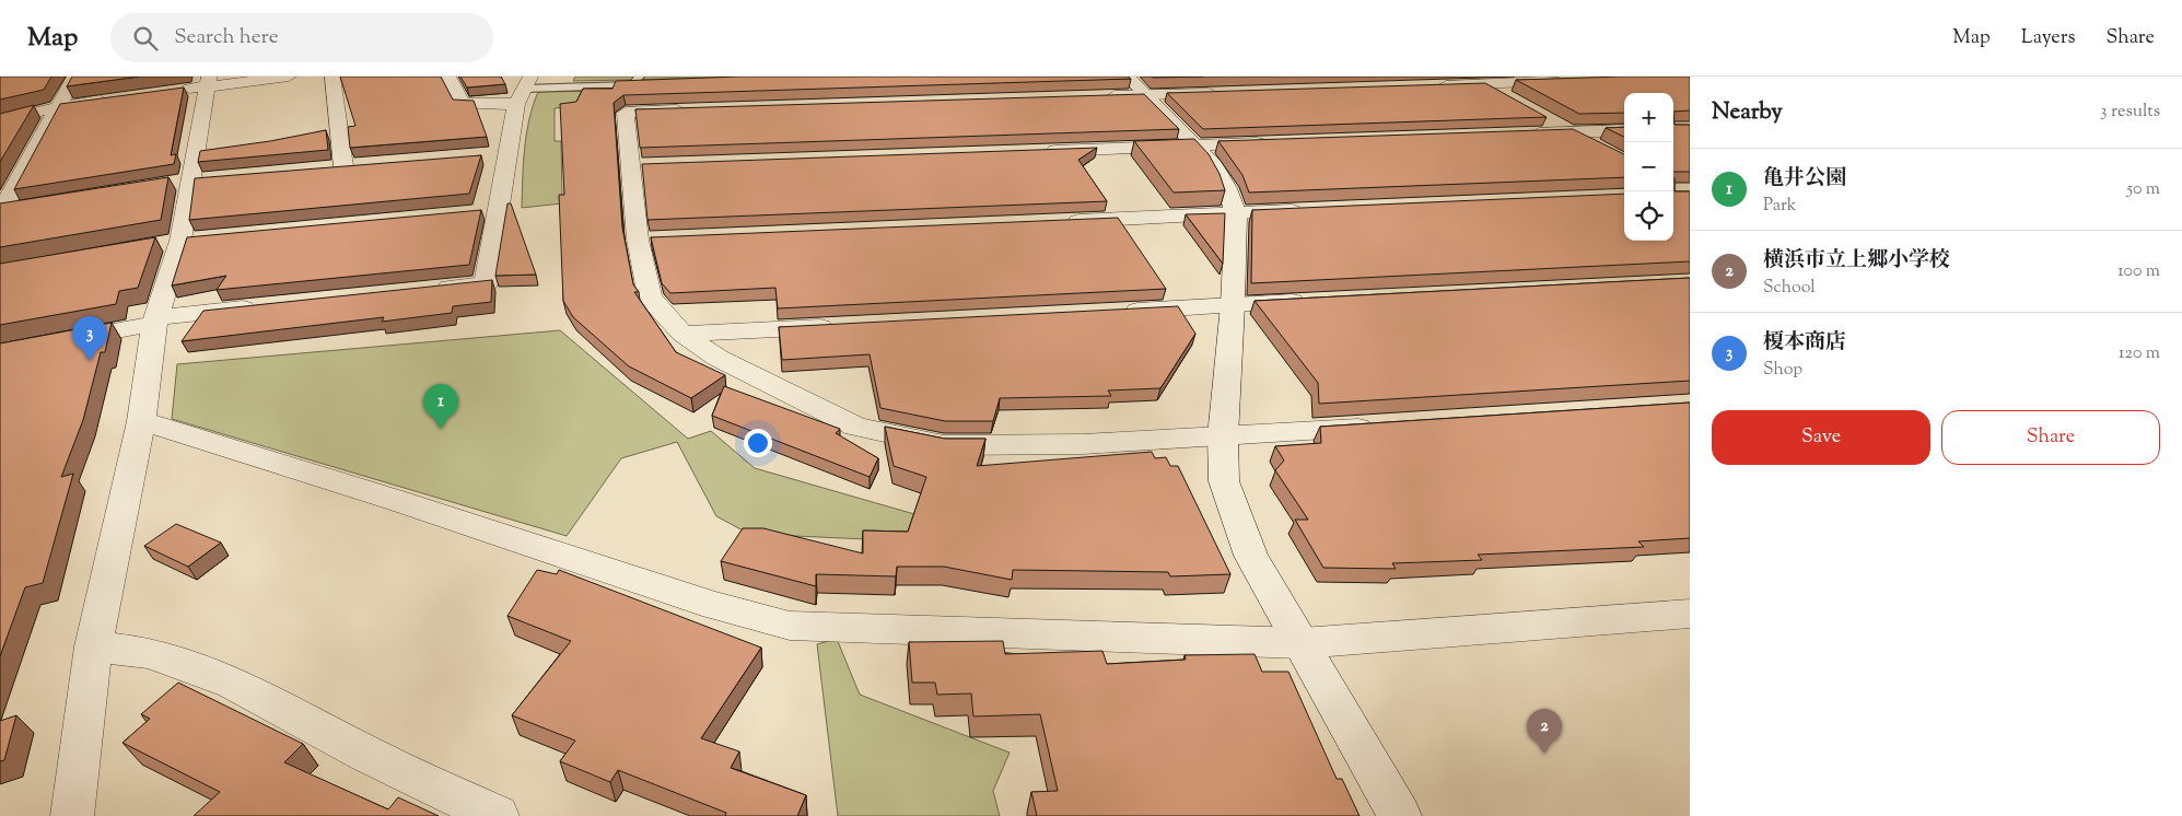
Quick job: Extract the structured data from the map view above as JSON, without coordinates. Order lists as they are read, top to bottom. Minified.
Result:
{"page":{"header":"Map","search":"Search here","nav":["Map","Layers","Share"],"heading":["Nearby","3 results"],"map_buttons":["+","−"],"list":[{"mark":"1","name":"亀井公園","note":"Park","value":"50 m"},{"mark":"2","name":"横浜市立上郷小学校","note":"School","value":"100 m"},{"mark":"3","name":"榎本商店","note":"Shop","value":"120 m"}],"pins":["3","1","2"],"buttons":["Save","Share"]}}
